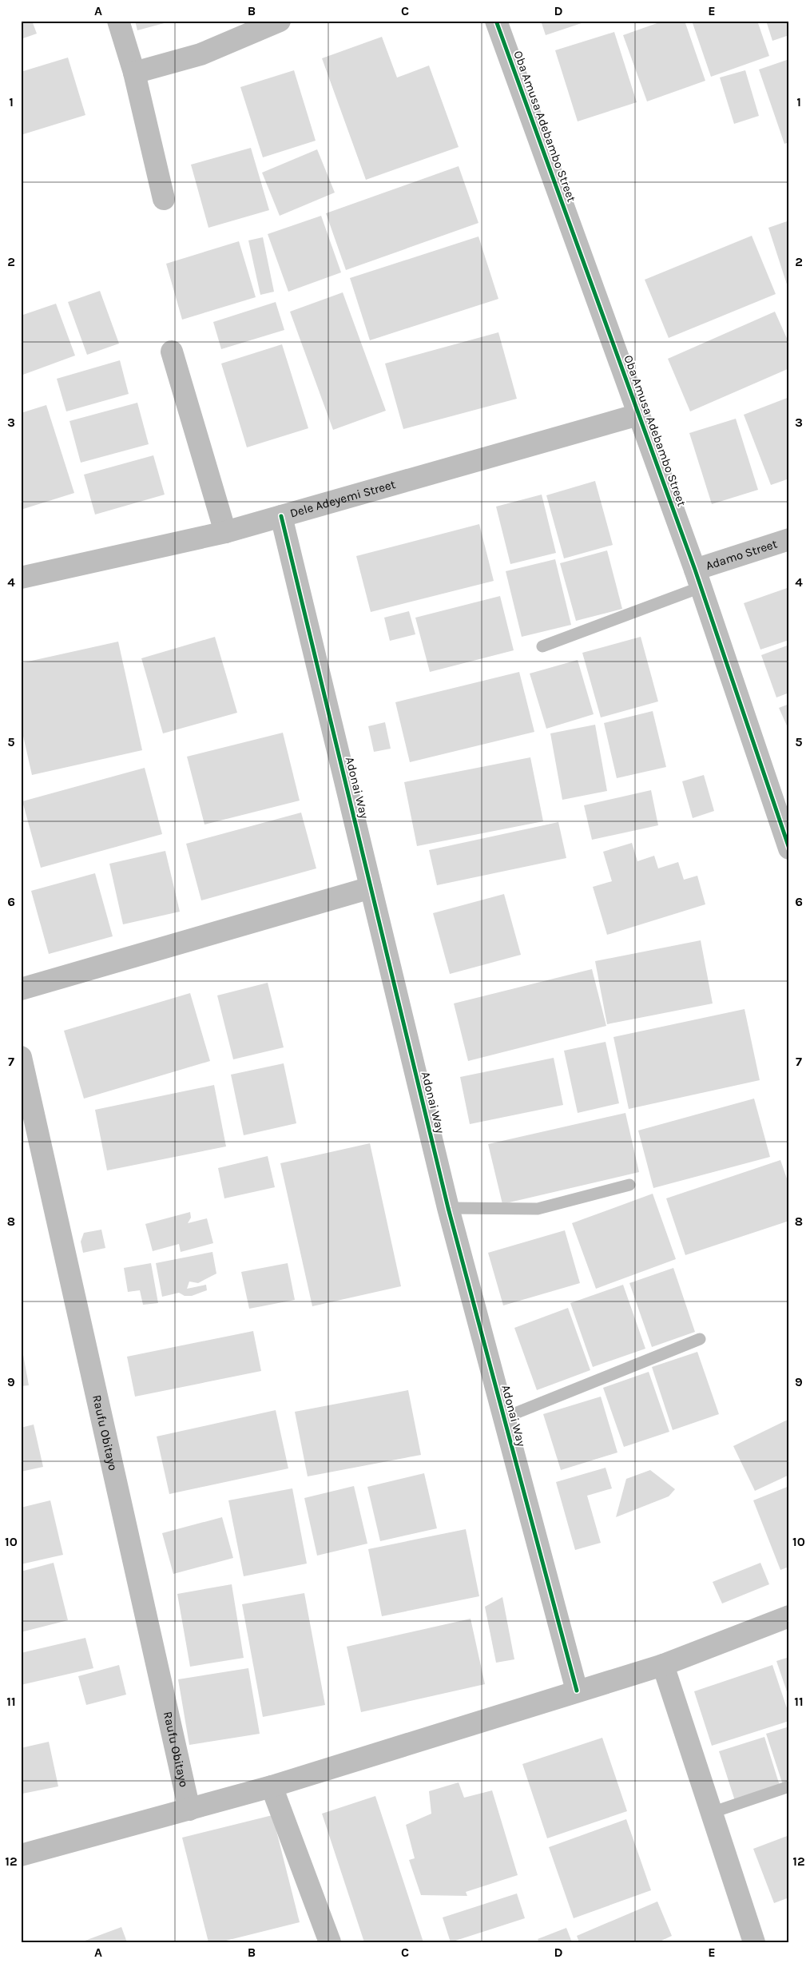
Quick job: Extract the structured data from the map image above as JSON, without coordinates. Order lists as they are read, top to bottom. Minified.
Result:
{"streets":{"street":["Oba Amusa Adebambo Street","Dele Adeyemi Street","Adamo Street","Adonai Way","Raufu Obitayo"]},"crossings":[["Oba Amusa Adebambo Street","Dele Adeyemi Street"],["Oba Amusa Adebambo Street","Adamo Street"],["Dele Adeyemi Street","Adonai Way"]],"grid":{"columns":["A","B","C","D","E"],"rows":["1","2","3","4","5","6","7","8","9","10","11","12"]}}
